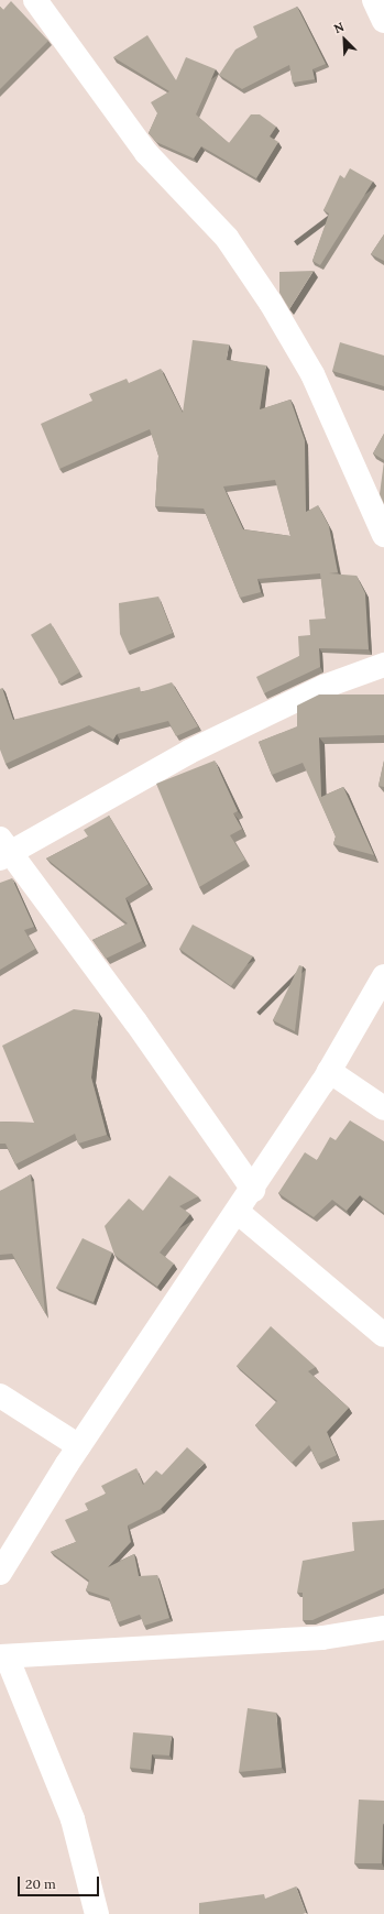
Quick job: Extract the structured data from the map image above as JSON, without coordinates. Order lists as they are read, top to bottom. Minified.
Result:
{"scale_bar":"20 m","north":"top left"}
